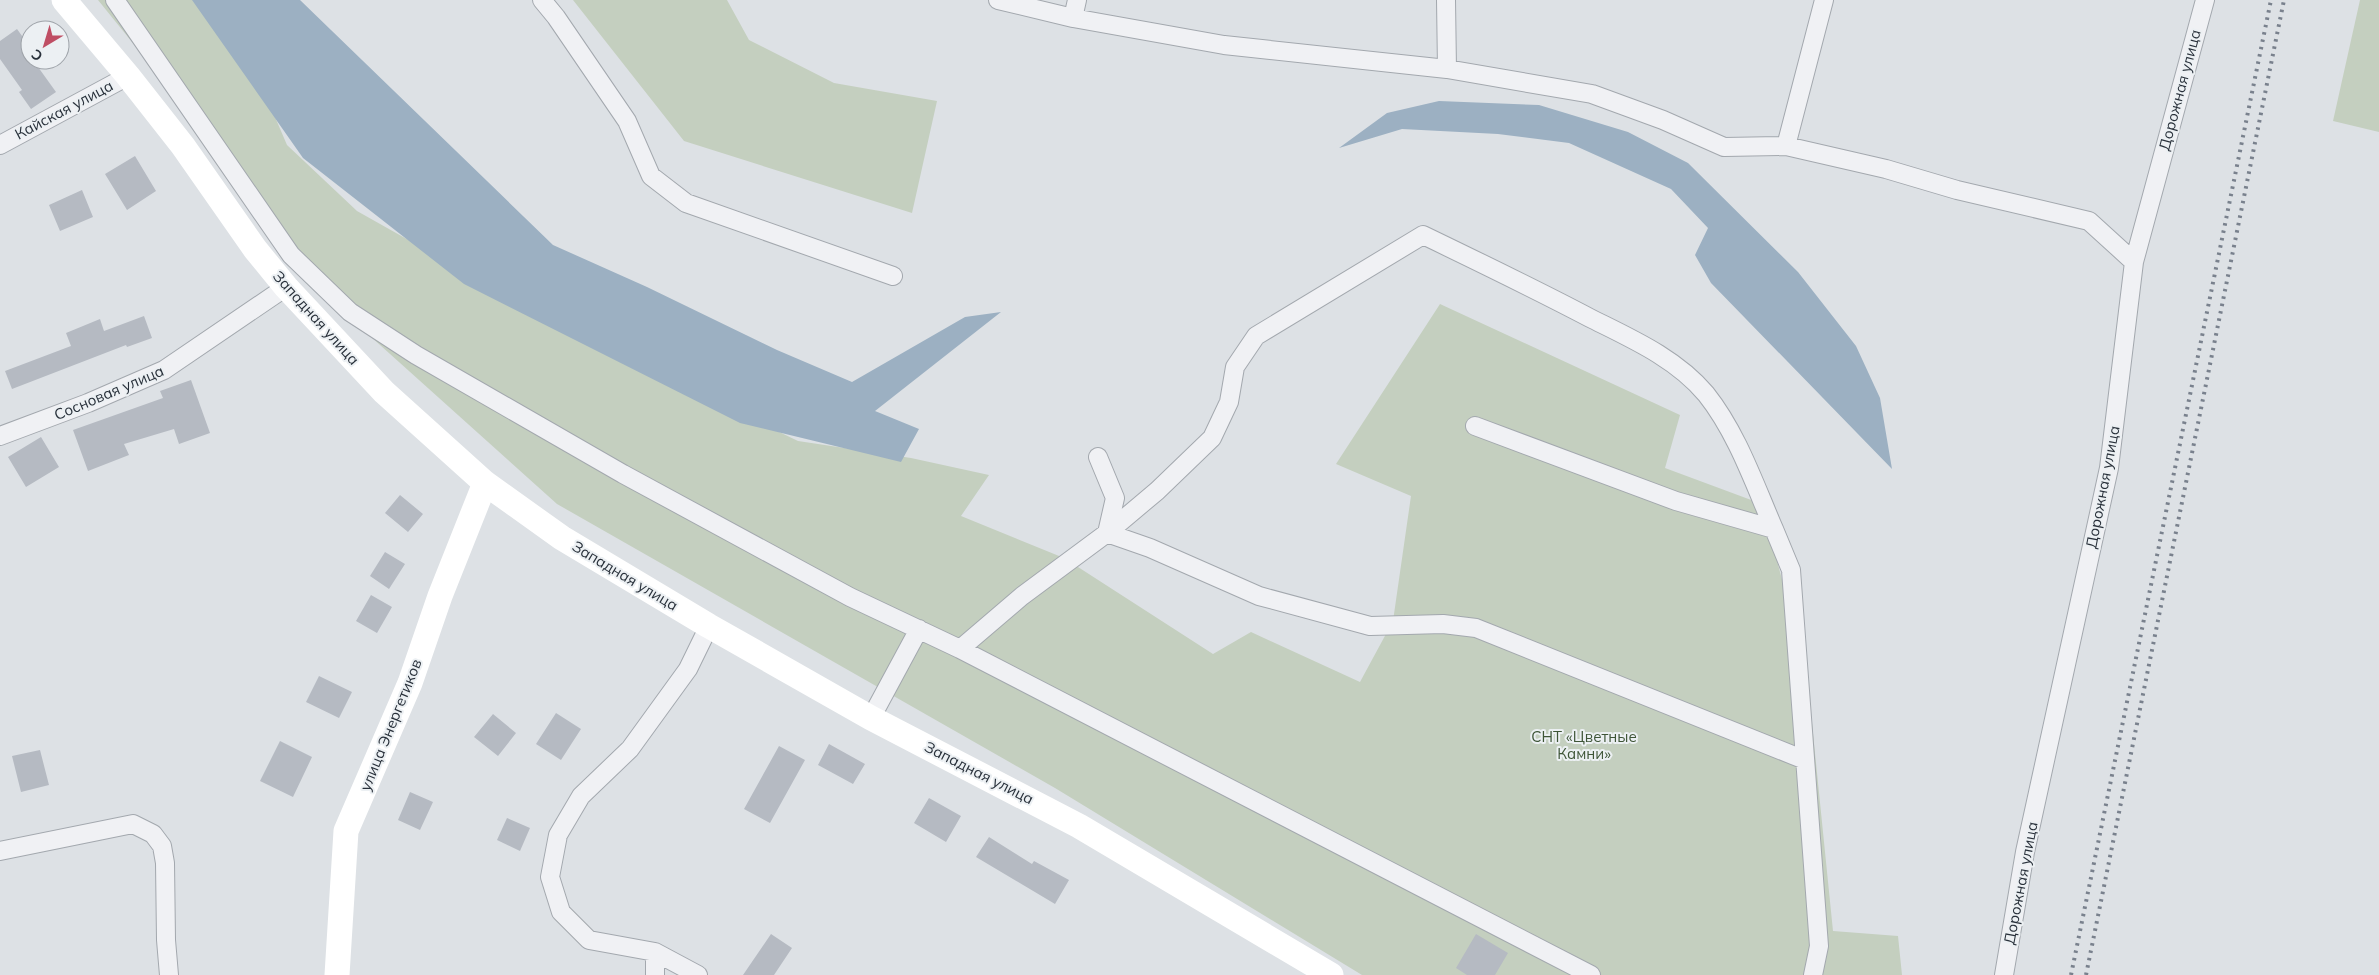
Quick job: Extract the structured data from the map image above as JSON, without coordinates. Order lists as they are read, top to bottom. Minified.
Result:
{"streets":{"main road":["Западная улица","улица Энергетиков"],"street":["Дорожная улица","Кайская улица","Сосновая улица"]},"crossings":[["Кайская улица","Западная улица"],["Западная улица","Сосновая улица"],["Западная улица","улица Энергетиков"]],"parks":["СНТ «Цветные Камни»"],"north":"bottom left"}
